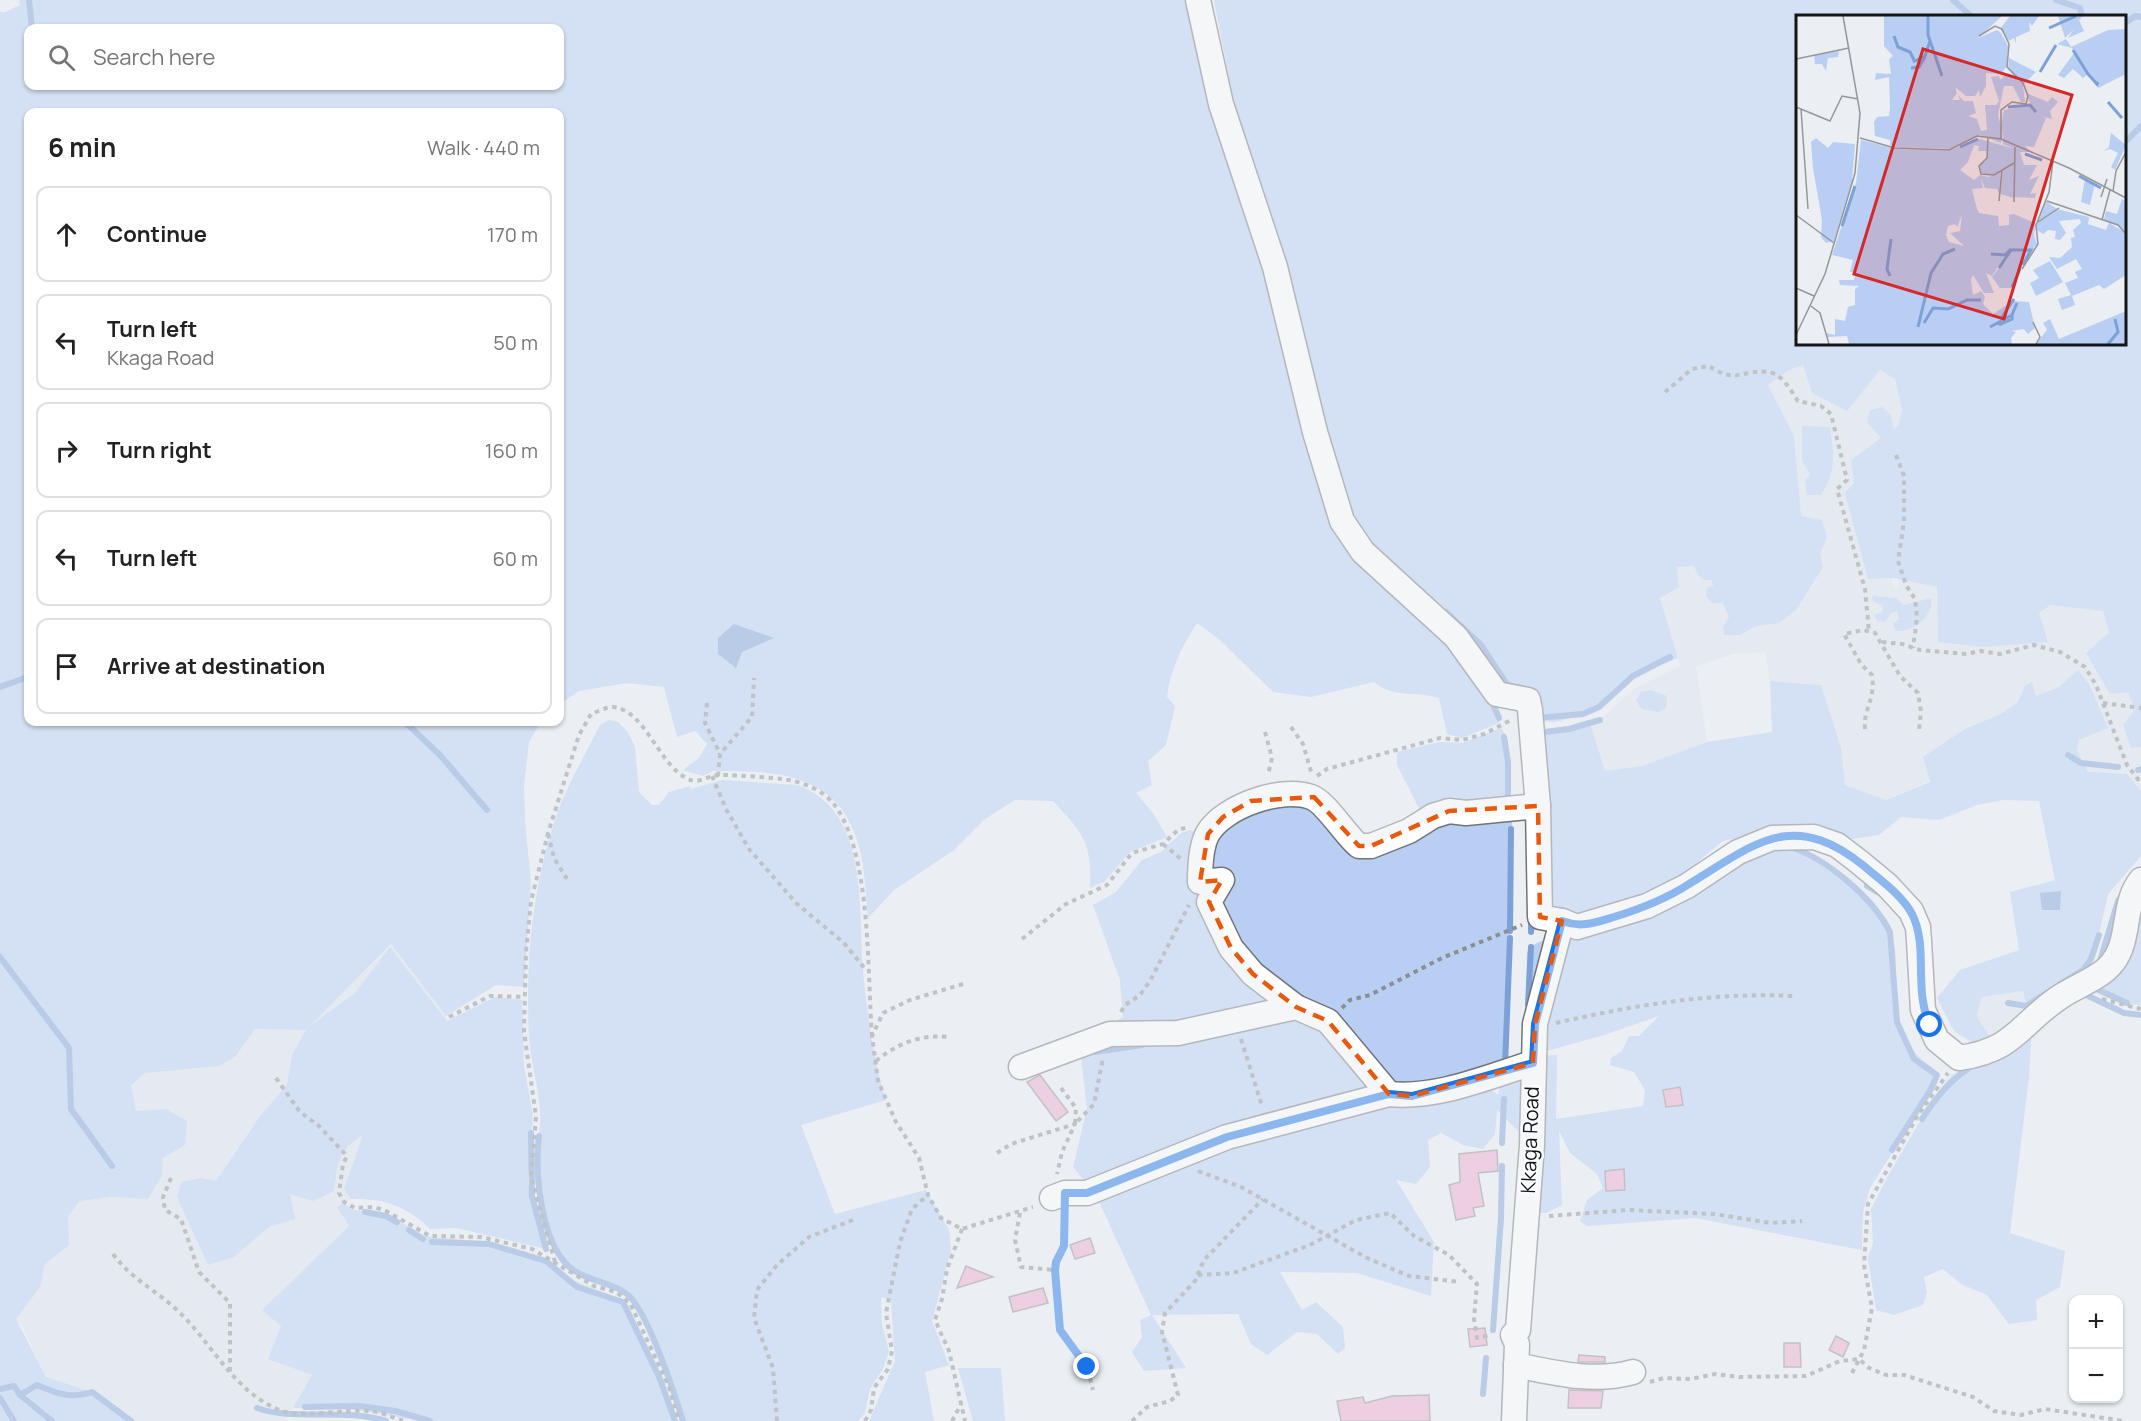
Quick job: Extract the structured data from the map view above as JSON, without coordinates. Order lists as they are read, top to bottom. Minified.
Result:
{"streets":{"street":["Kkaga Road"]},"page":{"search":"Search here","heading":["6 min","Walk · 440 m"],"list":[["Continue","170 m"],["Turn left","Kkaga Road","50 m"],["Turn right","160 m"],["Turn left","60 m"],"Arrive at destination"],"map_buttons":["+","−"]}}
